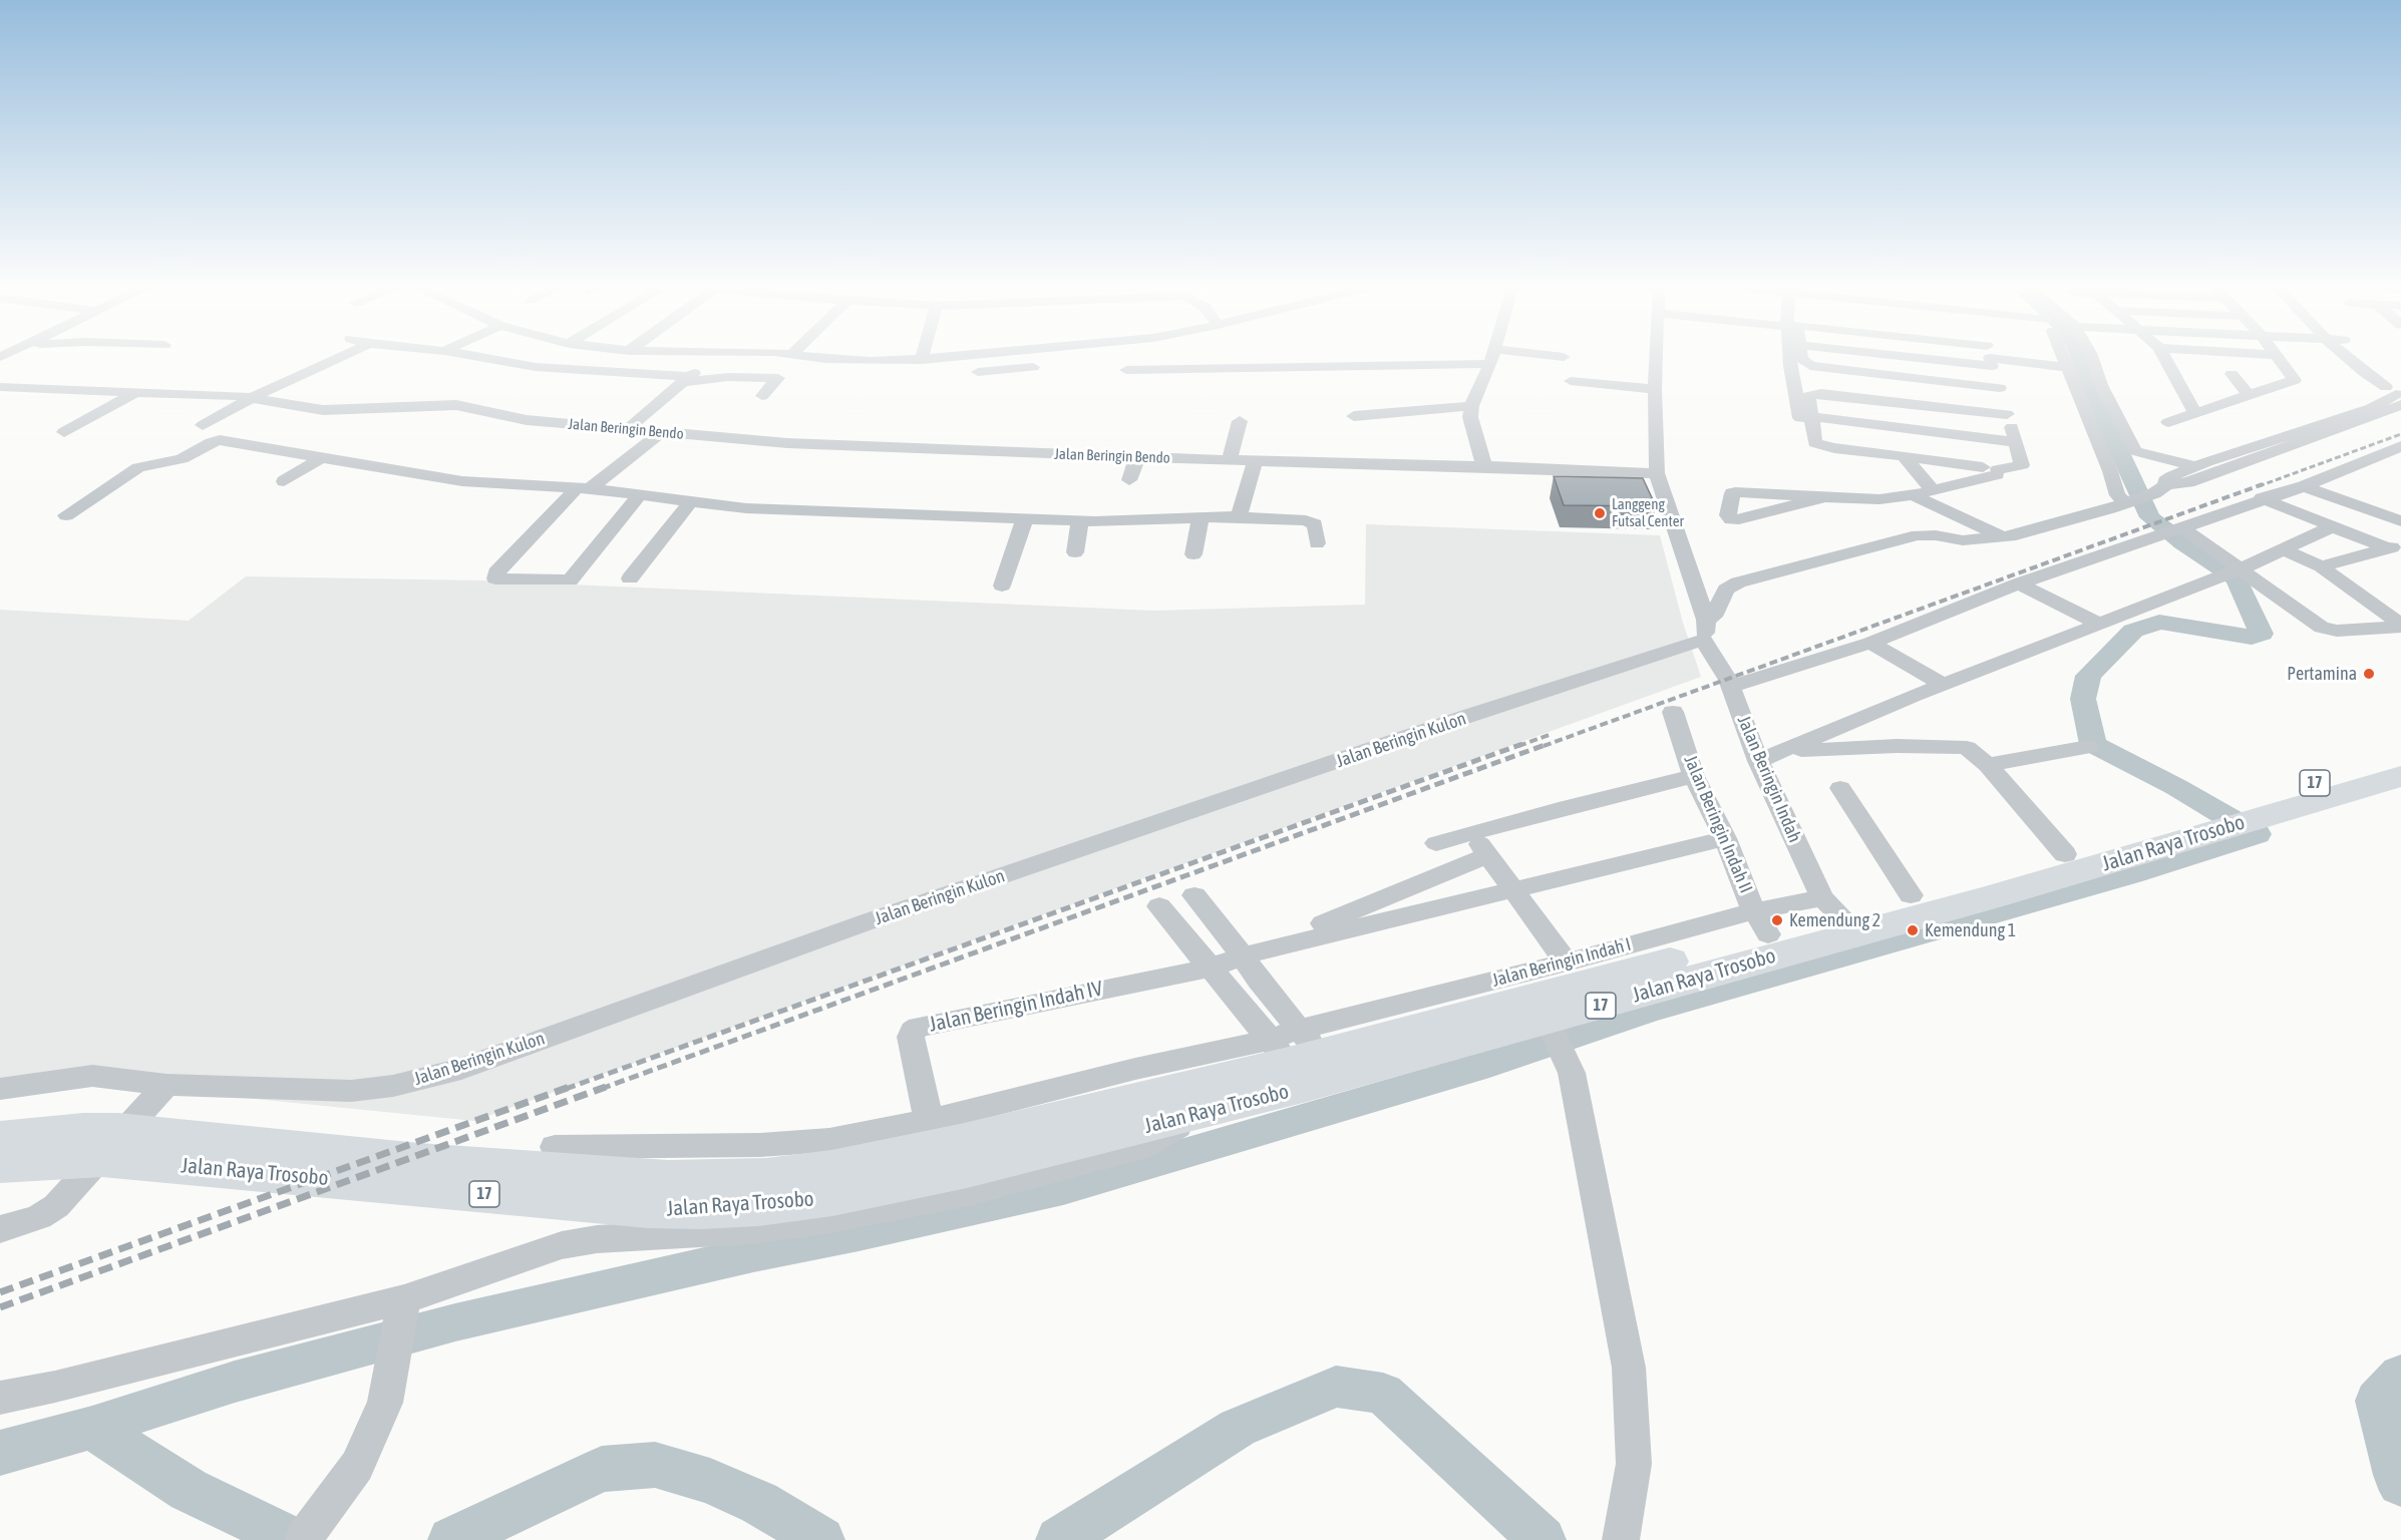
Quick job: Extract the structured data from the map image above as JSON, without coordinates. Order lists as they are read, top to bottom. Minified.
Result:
{"streets":{"highway":["17","Jalan Raya Trosobo"],"street":["Jalan Beringin Bendo","Jalan Beringin Kulon","Jalan Beringin Indah","Jalan Beringin Indah II","Jalan Beringin Indah I","Jalan Beringin Indah IV"]},"crossings":[["Jalan Beringin Kulon","Jalan Beringin Indah"],["Jalan Beringin Indah","Jalan Raya Trosobo"],["Jalan Beringin Indah II","Jalan Raya Trosobo"],["Jalan Beringin Indah II","Jalan Beringin Indah I"],["Jalan Raya Trosobo","Jalan Beringin Indah I"],["Jalan Raya Trosobo","Jalan Beringin Indah IV"]],"places":["Langgeng Futsal Center","Pertamina","Kemendung 2","Kemendung 1"]}
